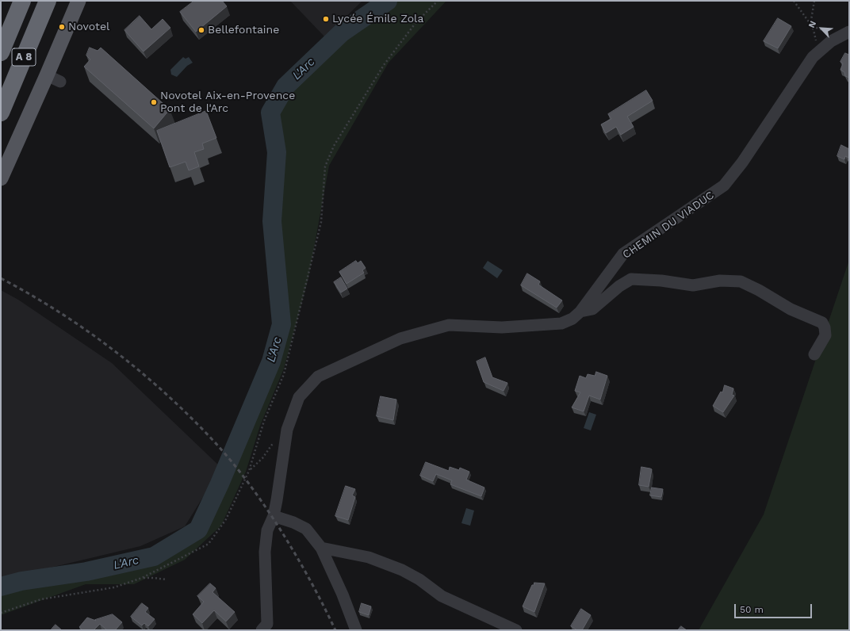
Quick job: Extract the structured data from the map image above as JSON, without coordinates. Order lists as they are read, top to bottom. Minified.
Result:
{"streets":{"highway":["A 8"],"street":["CHEMIN DU VIADUC"]},"water":["L'Arc"],"places":["Lycée Émile Zola","Novotel","Bellefontaine","Novotel Aix-en-Provence Pont de l'Arc"],"scale_bar":"50 m","north":"top left"}
